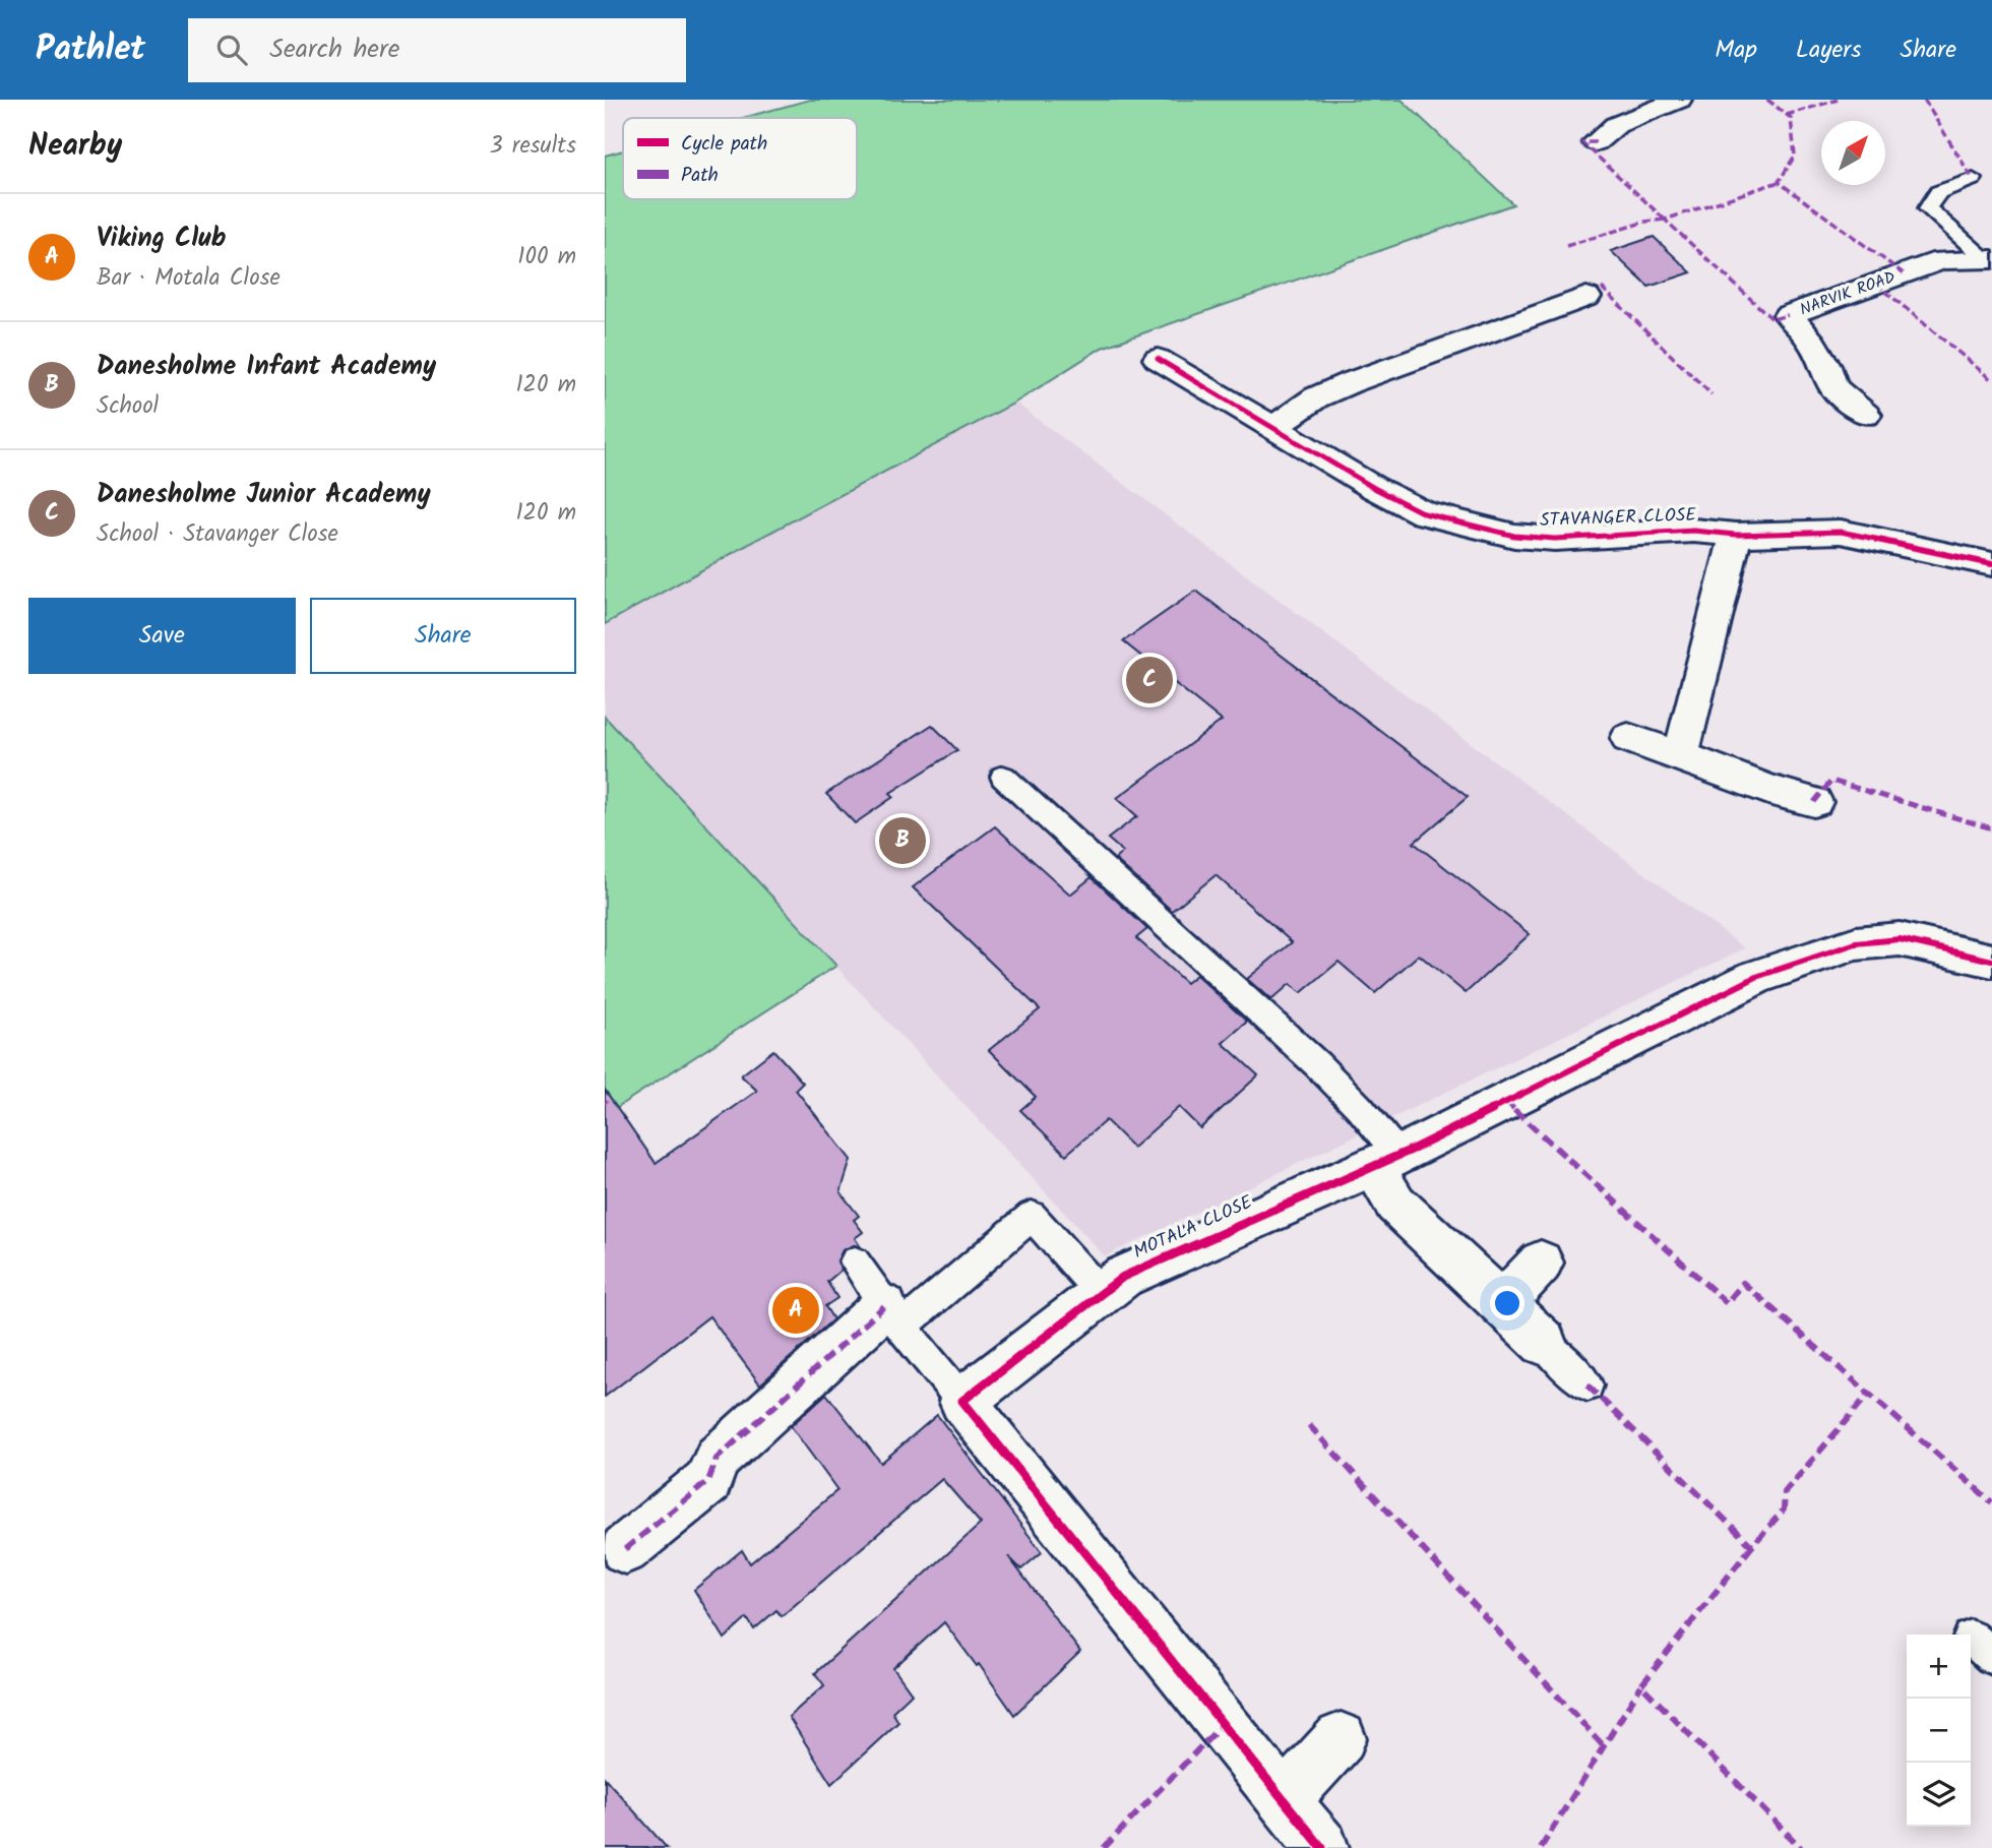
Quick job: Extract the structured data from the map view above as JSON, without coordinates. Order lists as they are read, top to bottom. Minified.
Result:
{"streets":{"street":["NARVIK ROAD","STAVANGER CLOSE","MOTALA CLOSE"]},"legend":["Cycle path","Path"],"north":"top right","page":{"header":"Pathlet","search":"Search here","nav":["Map","Layers","Share"],"heading":["Nearby","3 results"],"list":[{"mark":"A","name":"Viking Club","note":"Bar · Motala Close","value":"100 m"},{"mark":"B","name":"Danesholme Infant Academy","note":"School","value":"120 m"},{"mark":"C","name":"Danesholme Junior Academy","note":"School · Stavanger Close","value":"120 m"}],"buttons":["Save","Share"],"pins":["C","B","A"],"map_buttons":["+","−"]}}
